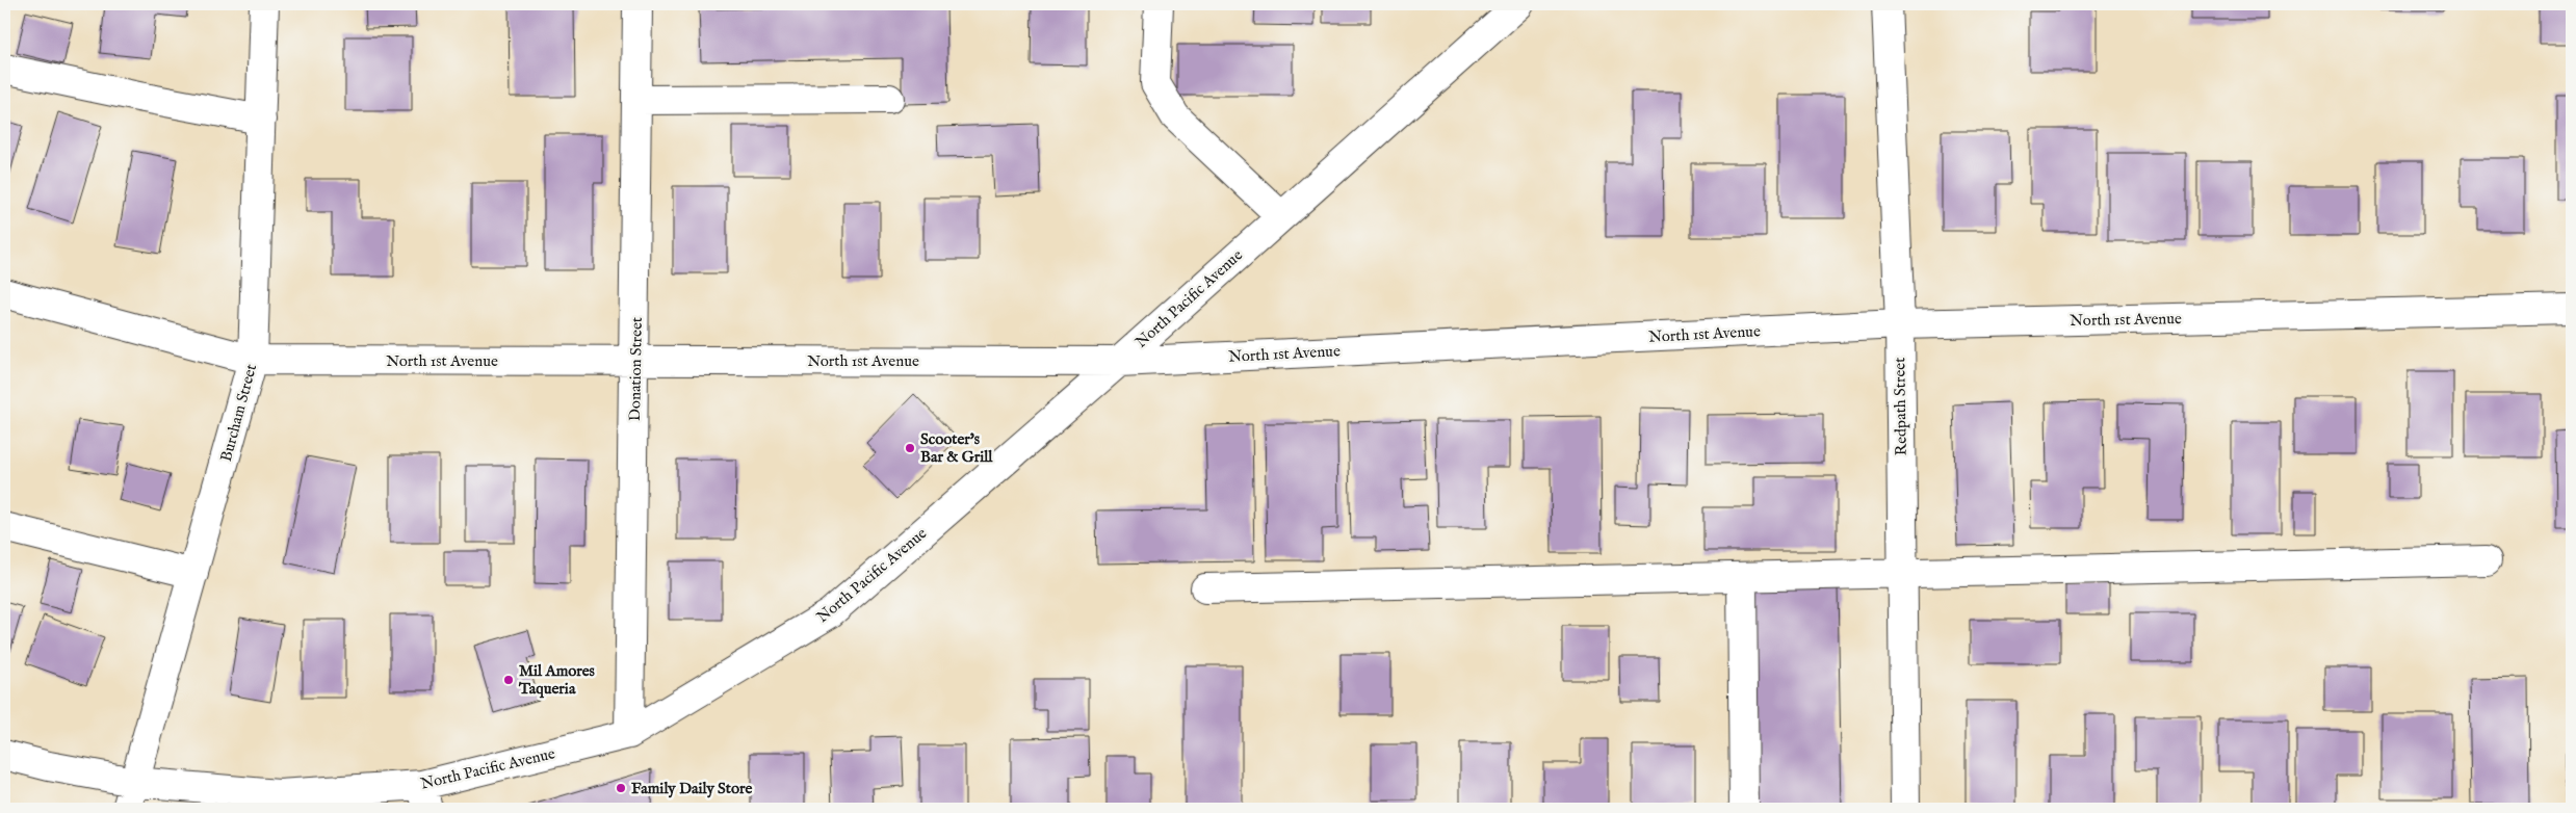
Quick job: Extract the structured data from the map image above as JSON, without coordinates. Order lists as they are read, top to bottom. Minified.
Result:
{"streets":{"street":["North Pacific Avenue","North 1st Avenue","Donation Street","Redpath Street","Burcham Street"]},"crossings":[["North Pacific Avenue","North 1st Avenue"],["North Pacific Avenue","Donation Street"],["North Pacific Avenue","Burcham Street"],["North 1st Avenue","Donation Street"],["North 1st Avenue","Redpath Street"],["North 1st Avenue","Burcham Street"]],"places":["Scooter's Bar & Grill","Mil Amores Taqueria","Family Daily Store"]}
